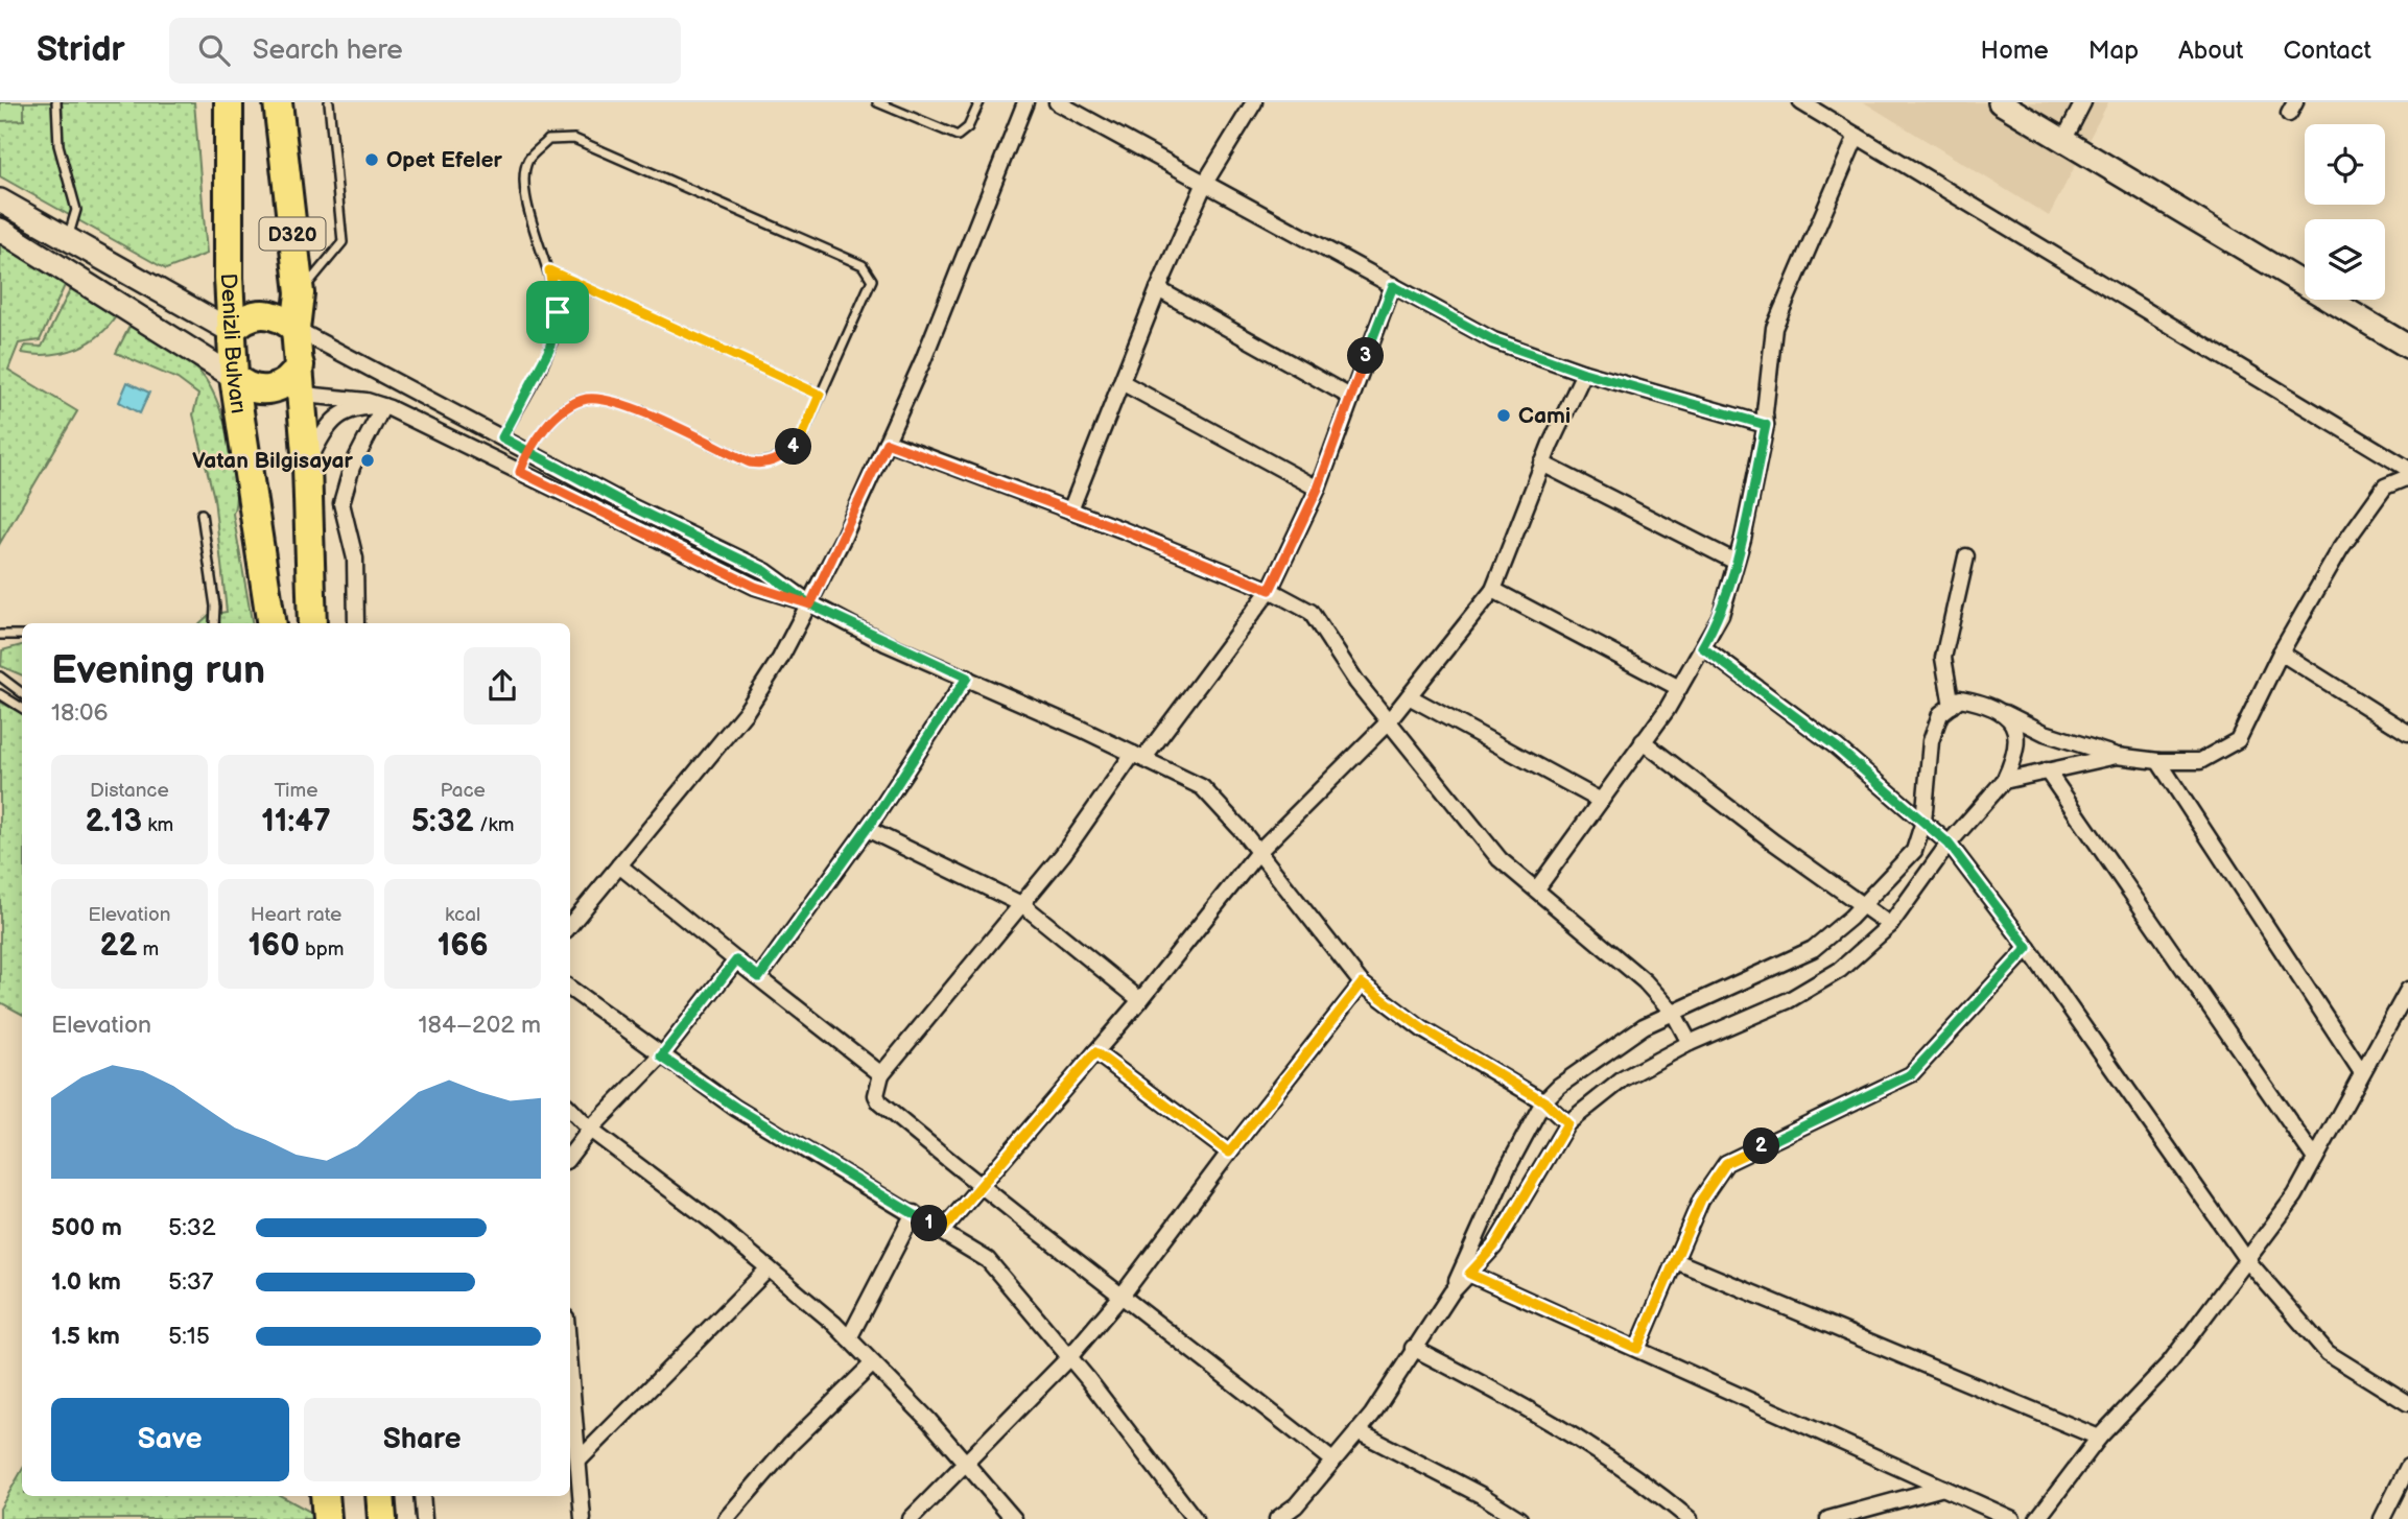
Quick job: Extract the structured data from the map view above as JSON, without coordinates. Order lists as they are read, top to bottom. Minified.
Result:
{"streets":{"highway":["D320","Denizli Bulvarı"]},"crossings":[["D320","Denizli Bulvarı"]],"places":["Opet Efeler","Cami","Vatan Bilgisayar"],"page":{"header":"Stridr","search":"Search here","nav":["Home","Map","About","Contact"],"pins":["3","4","2","1"],"heading":["Evening run","18:06"],"stats":[["Distance","2.13 km"],["Time","11:47"],["Pace","5:32 /km"],["Elevation","22 m"],["Heart rate","160 bpm"],["kcal","166"]],"chart":["Elevation","184–202 m"],"list":[{"name":"500 m","note":"5:32"},{"name":"1.0 km","note":"5:37"},{"name":"1.5 km","note":"5:15"}],"buttons":["Save","Share"]}}
